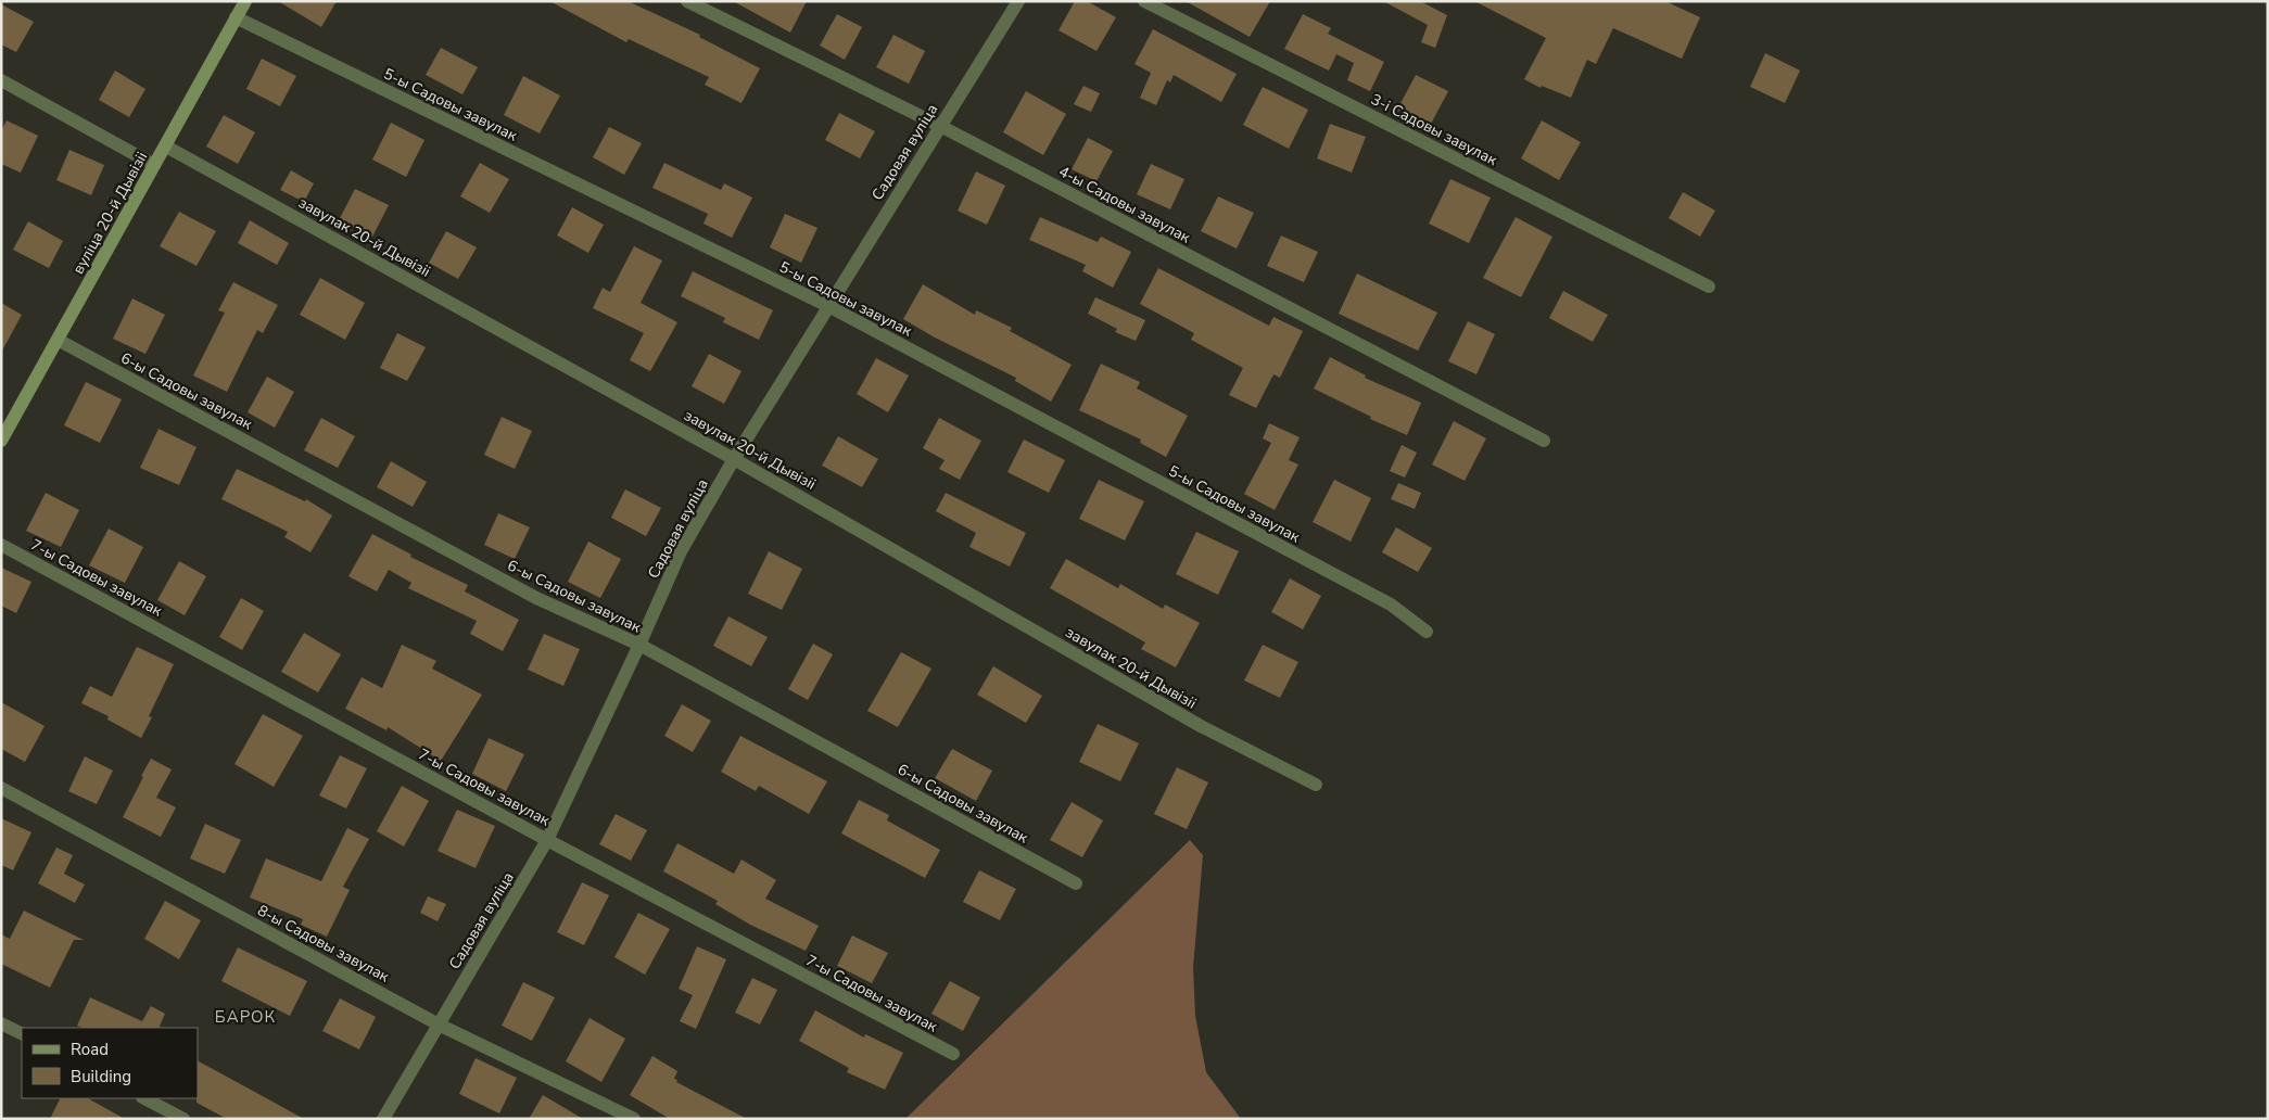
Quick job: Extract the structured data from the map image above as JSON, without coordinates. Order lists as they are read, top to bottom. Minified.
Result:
{"streets":{"street":["5-ы Садовы завулак","3-і Садовы завулак","Садовая вуліца","4-ы Садовы завулак","вуліца 20-й Дывізіі","завулак 20-й Дывізіі","6-ы Садовы завулак","7-ы Садовы завулак","8-ы Садовы завулак"]},"crossings":[["5-ы Садовы завулак","Садовая вуліца"],["5-ы Садовы завулак","вуліца 20-й Дывізіі"],["Садовая вуліца","4-ы Садовы завулак"],["Садовая вуліца","завулак 20-й Дывізіі"],["Садовая вуліца","6-ы Садовы завулак"],["Садовая вуліца","7-ы Садовы завулак"],["Садовая вуліца","8-ы Садовы завулак"],["вуліца 20-й Дывізіі","завулак 20-й Дывізіі"],["вуліца 20-й Дывізіі","6-ы Садовы завулак"]],"districts":["БАРОК"],"legend":["Road","Building"]}
